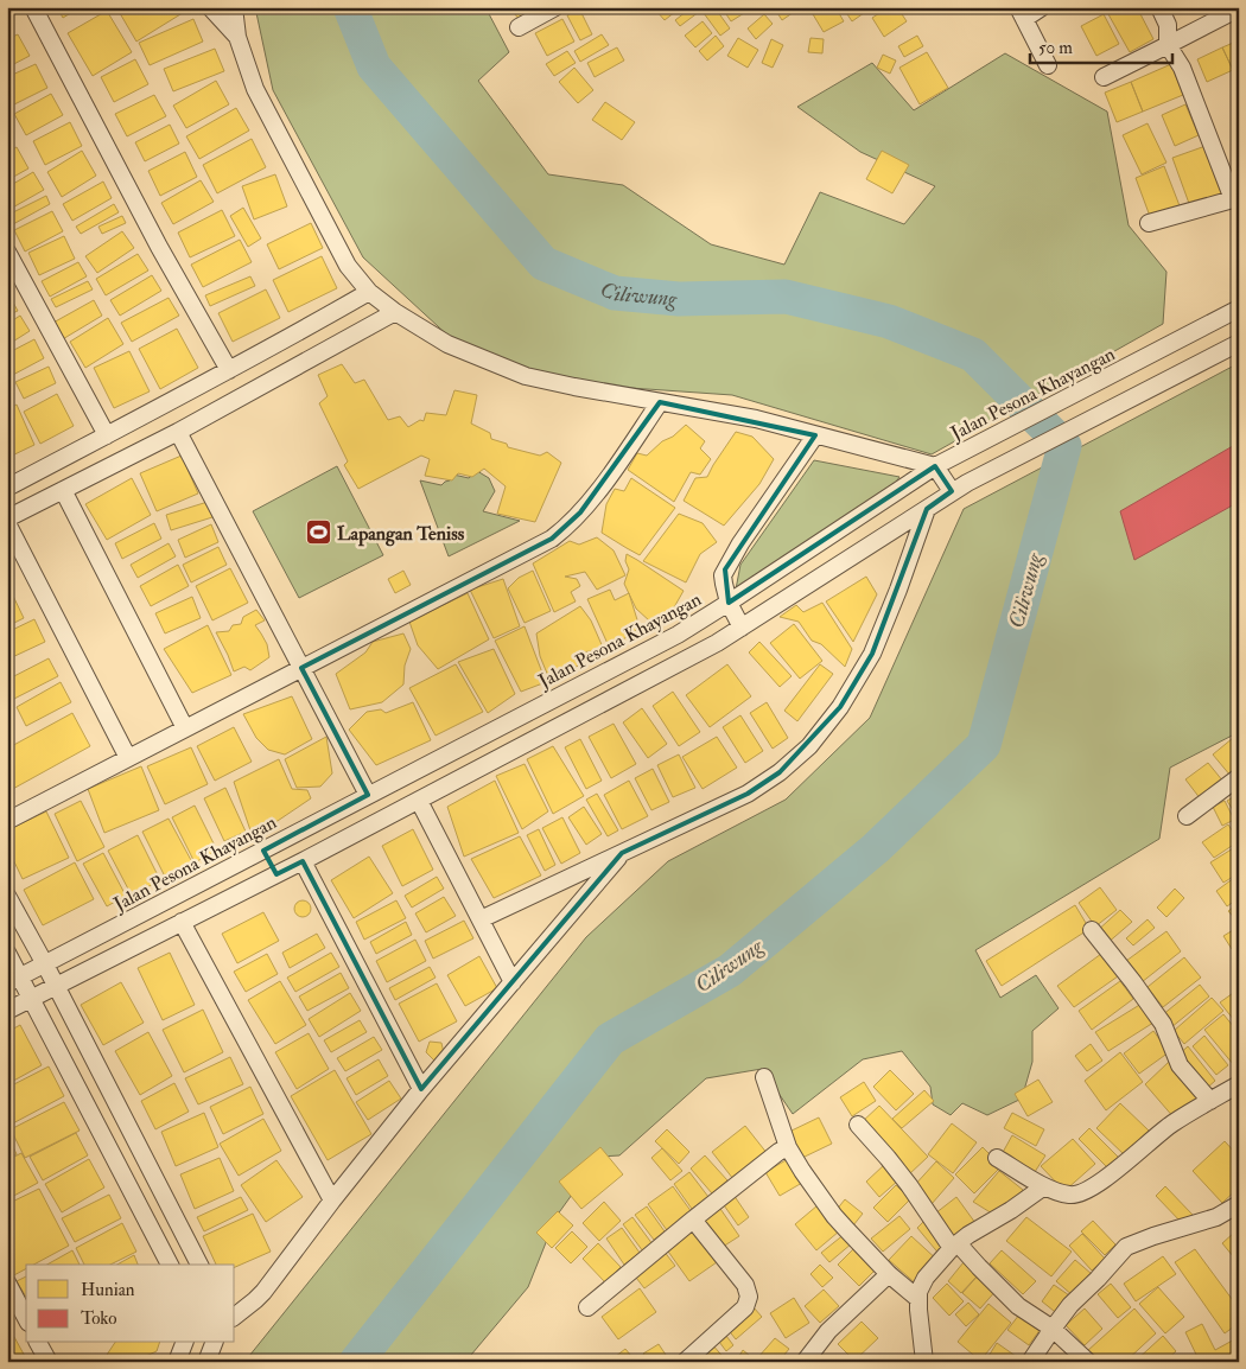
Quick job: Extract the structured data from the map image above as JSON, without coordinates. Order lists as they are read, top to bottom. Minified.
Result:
{"streets":{"street":["Jalan Pesona Khayangan"]},"water":["Ciliwung"],"places":{"sports":["Lapangan Teniss"]},"legend":["Hunian","Toko"],"scale_bar":"50 m"}
